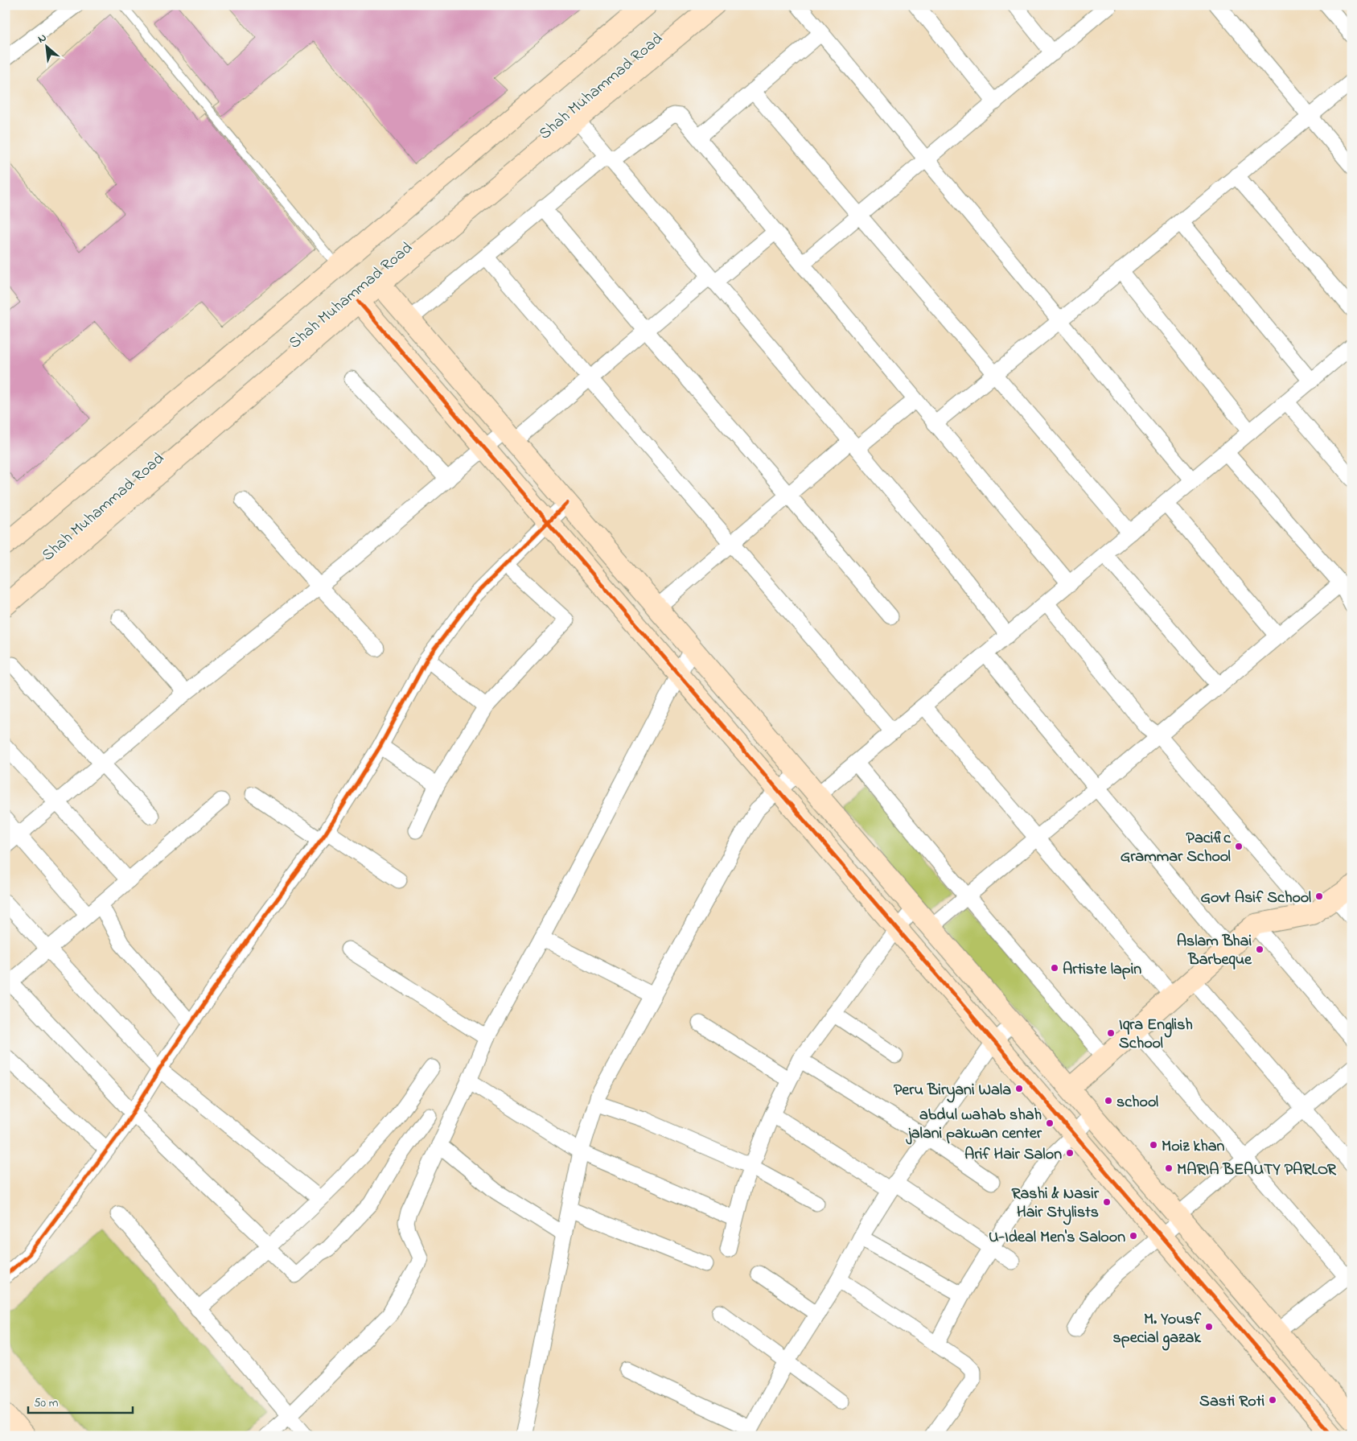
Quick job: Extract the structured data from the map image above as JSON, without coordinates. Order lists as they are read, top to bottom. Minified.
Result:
{"streets":{"street":["Shah Muhammad Road"]},"places":["Pacific Grammar School","Govt Asif School","Aslam Bhai Barbeque","Artiste lapin","Iqra English School","Peru Biryani Wala","school","abdul wahab shah jalani pakwan center","Moiz khan","Arif Hair Salon","MARIA BEAUTY PARLOR","Rashi & Nasir Hair Stylists","U-Ideal Men's Saloon","M. Yousf special gazak","Sasti Roti"],"scale_bar":"50 m","north":"top left"}
